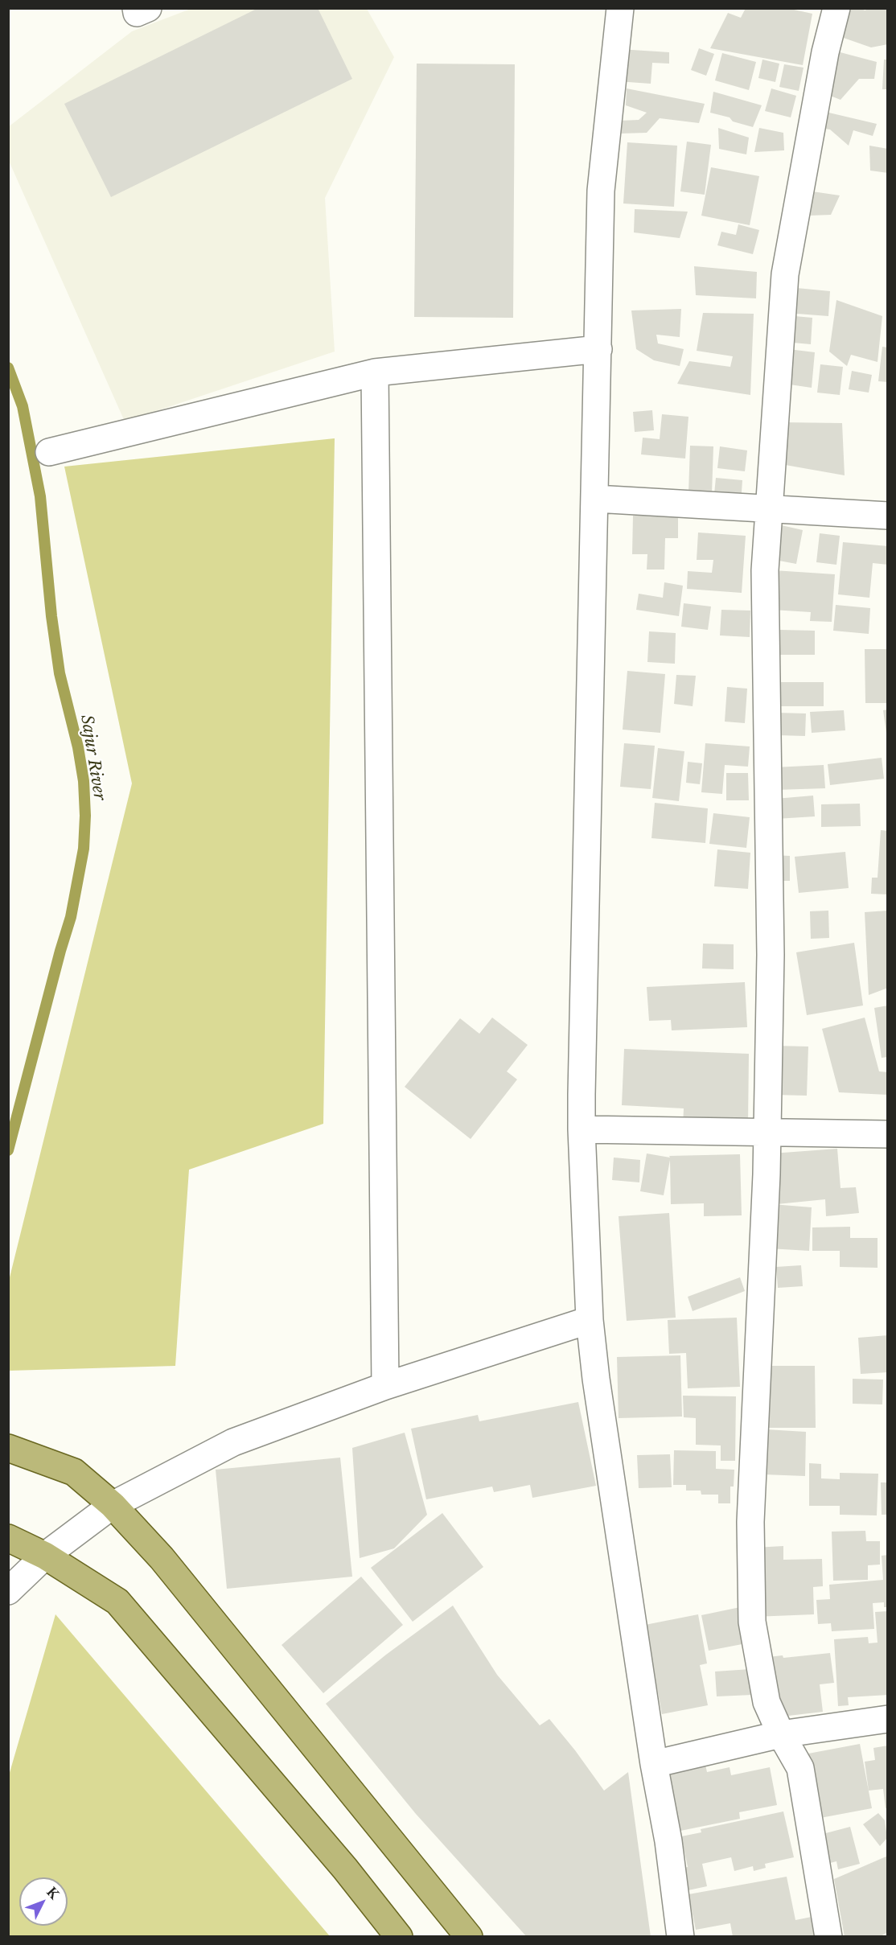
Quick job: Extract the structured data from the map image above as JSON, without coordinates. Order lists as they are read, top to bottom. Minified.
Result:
{"water":["Sajur River"],"north":"top right"}
